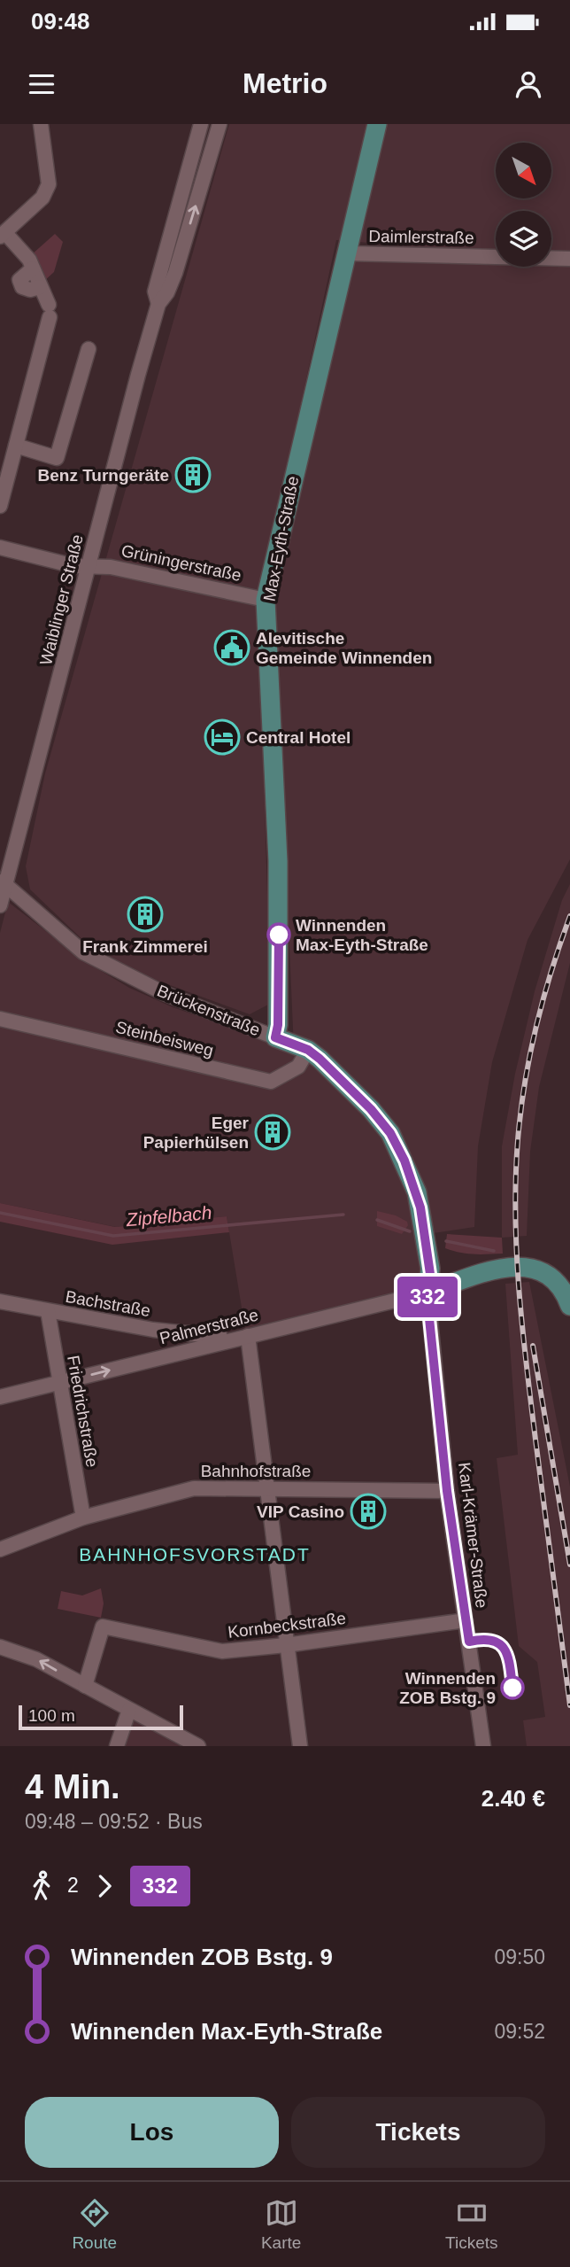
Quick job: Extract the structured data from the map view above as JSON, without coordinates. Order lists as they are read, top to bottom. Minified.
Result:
{"streets":{"main road":["Max-Eyth-Straße","Brückenstraße"],"street":["Daimlerstraße","Grüningerstraße","Waiblinger Straße","Steinbeisweg","Bachstraße","Palmerstraße","Friedrichstraße","Bahnhofstraße","Karl-Krämer-Straße","Kornbeckstraße"]},"crossings":[["Daimlerstraße","Max-Eyth-Straße"],["Max-Eyth-Straße","Grüningerstraße"],["Max-Eyth-Straße","Brückenstraße"],["Grüningerstraße","Waiblinger Straße"],["Waiblinger Straße","Brückenstraße"],["Brückenstraße","Steinbeisweg"],["Brückenstraße","Palmerstraße"],["Brückenstraße","Karl-Krämer-Straße"],["Bachstraße","Palmerstraße"],["Bachstraße","Friedrichstraße"],["Palmerstraße","Friedrichstraße"],["Palmerstraße","Karl-Krämer-Straße"],["Friedrichstraße","Bahnhofstraße"],["Bahnhofstraße","Karl-Krämer-Straße"],["Karl-Krämer-Straße","Kornbeckstraße"]],"one_way":["Palmerstraße"],"districts":["BAHNHOFSVORSTADT"],"water":["Zipfelbach"],"places":{"building":["Benz Turngeräte","Frank Zimmerei","Eger Papierhülsen","VIP Casino"],"public building":["Alevitische Gemeinde Winnenden"],"hotel":["Central Hotel"],"other":["Winnenden Max-Eyth-Straße","Winnenden ZOB Bstg. 9"]},"lines":["bus line 332"],"scale_bar":"100 m","north":"bottom right","page":{"status":"09:48","header":"Metrio","on_map":"332","scale":"100 m","heading":["4 Min.","09:48 – 09:52 · Bus","2.40 €"],"legs":["2","332"],"list":[{"name":"Winnenden ZOB Bstg. 9","value":"09:50"},{"name":"Winnenden Max-Eyth-Straße","value":"09:52"}],"buttons":["Los","Tickets"],"tabs":["Route","Karte","Tickets"]}}
